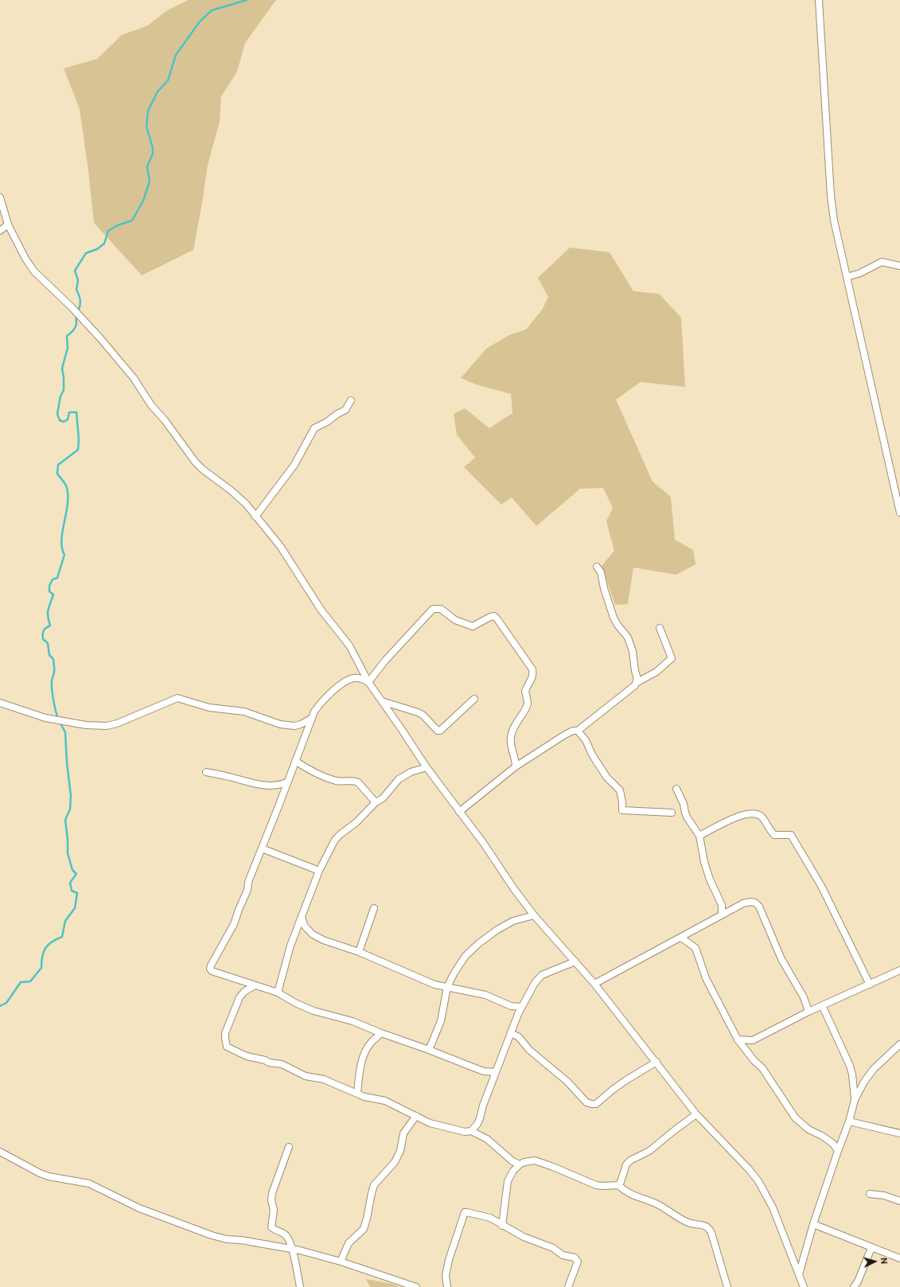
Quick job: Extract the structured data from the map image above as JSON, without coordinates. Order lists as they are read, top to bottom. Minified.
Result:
{"north":"right"}
